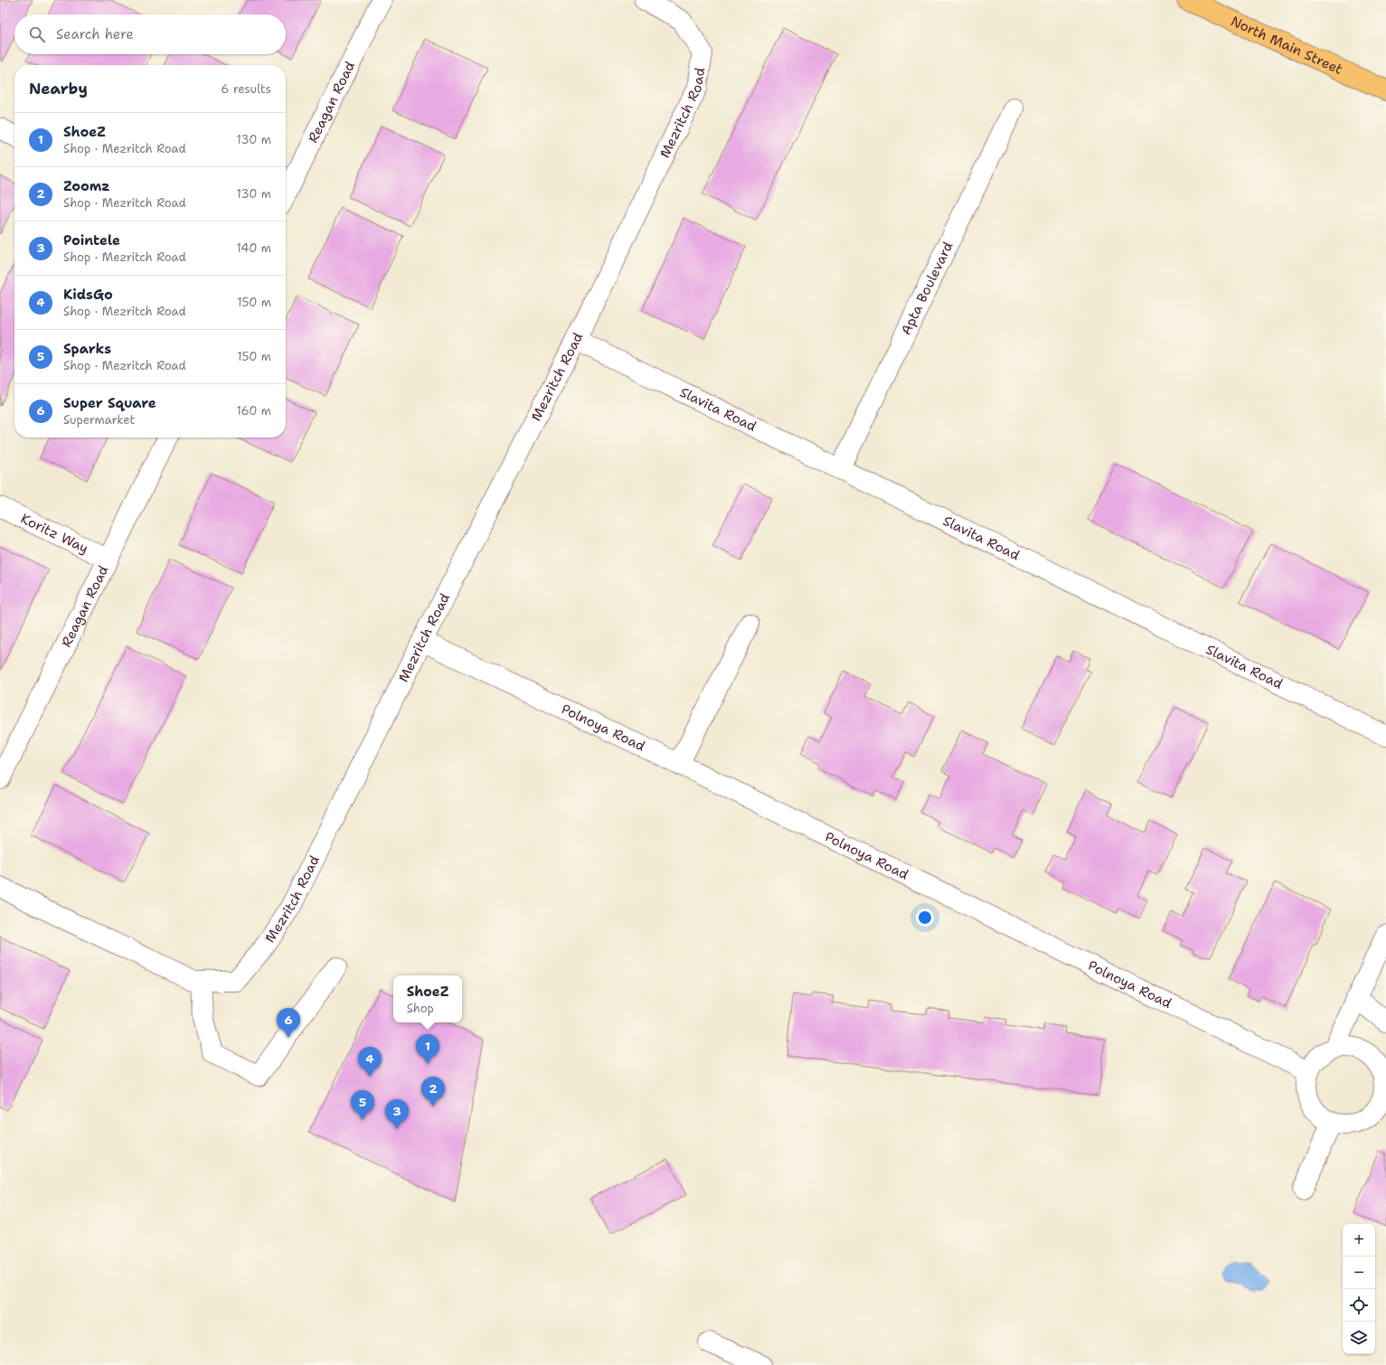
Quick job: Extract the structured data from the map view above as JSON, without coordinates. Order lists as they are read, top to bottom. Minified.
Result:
{"streets":{"main road":["North Main Street"],"street":["Reagan Road","Mezritch Road","Apta Boulevard","Slavita Road","Koritz Way","Polnoya Road"]},"crossings":[["Reagan Road","Koritz Way"],["Mezritch Road","Slavita Road"],["Mezritch Road","Polnoya Road"],["Apta Boulevard","Slavita Road"]],"page":{"search":"Search here","heading":["Nearby","6 results"],"list":[{"mark":"1","name":"ShoeZ","note":"Shop · Mezritch Road","value":"130 m"},{"mark":"2","name":"Zoomz","note":"Shop · Mezritch Road","value":"130 m"},{"mark":"3","name":"Pointele","note":"Shop · Mezritch Road","value":"140 m"},{"mark":"4","name":"KidsGo","note":"Shop · Mezritch Road","value":"150 m"},{"mark":"5","name":"Sparks","note":"Shop · Mezritch Road","value":"150 m"},{"mark":"6","name":"Super Square","note":"Supermarket","value":"160 m"}],"popup":["ShoeZ","Shop"],"pins":["6","1","4","2","5","3"],"map_buttons":["+","−"]}}
